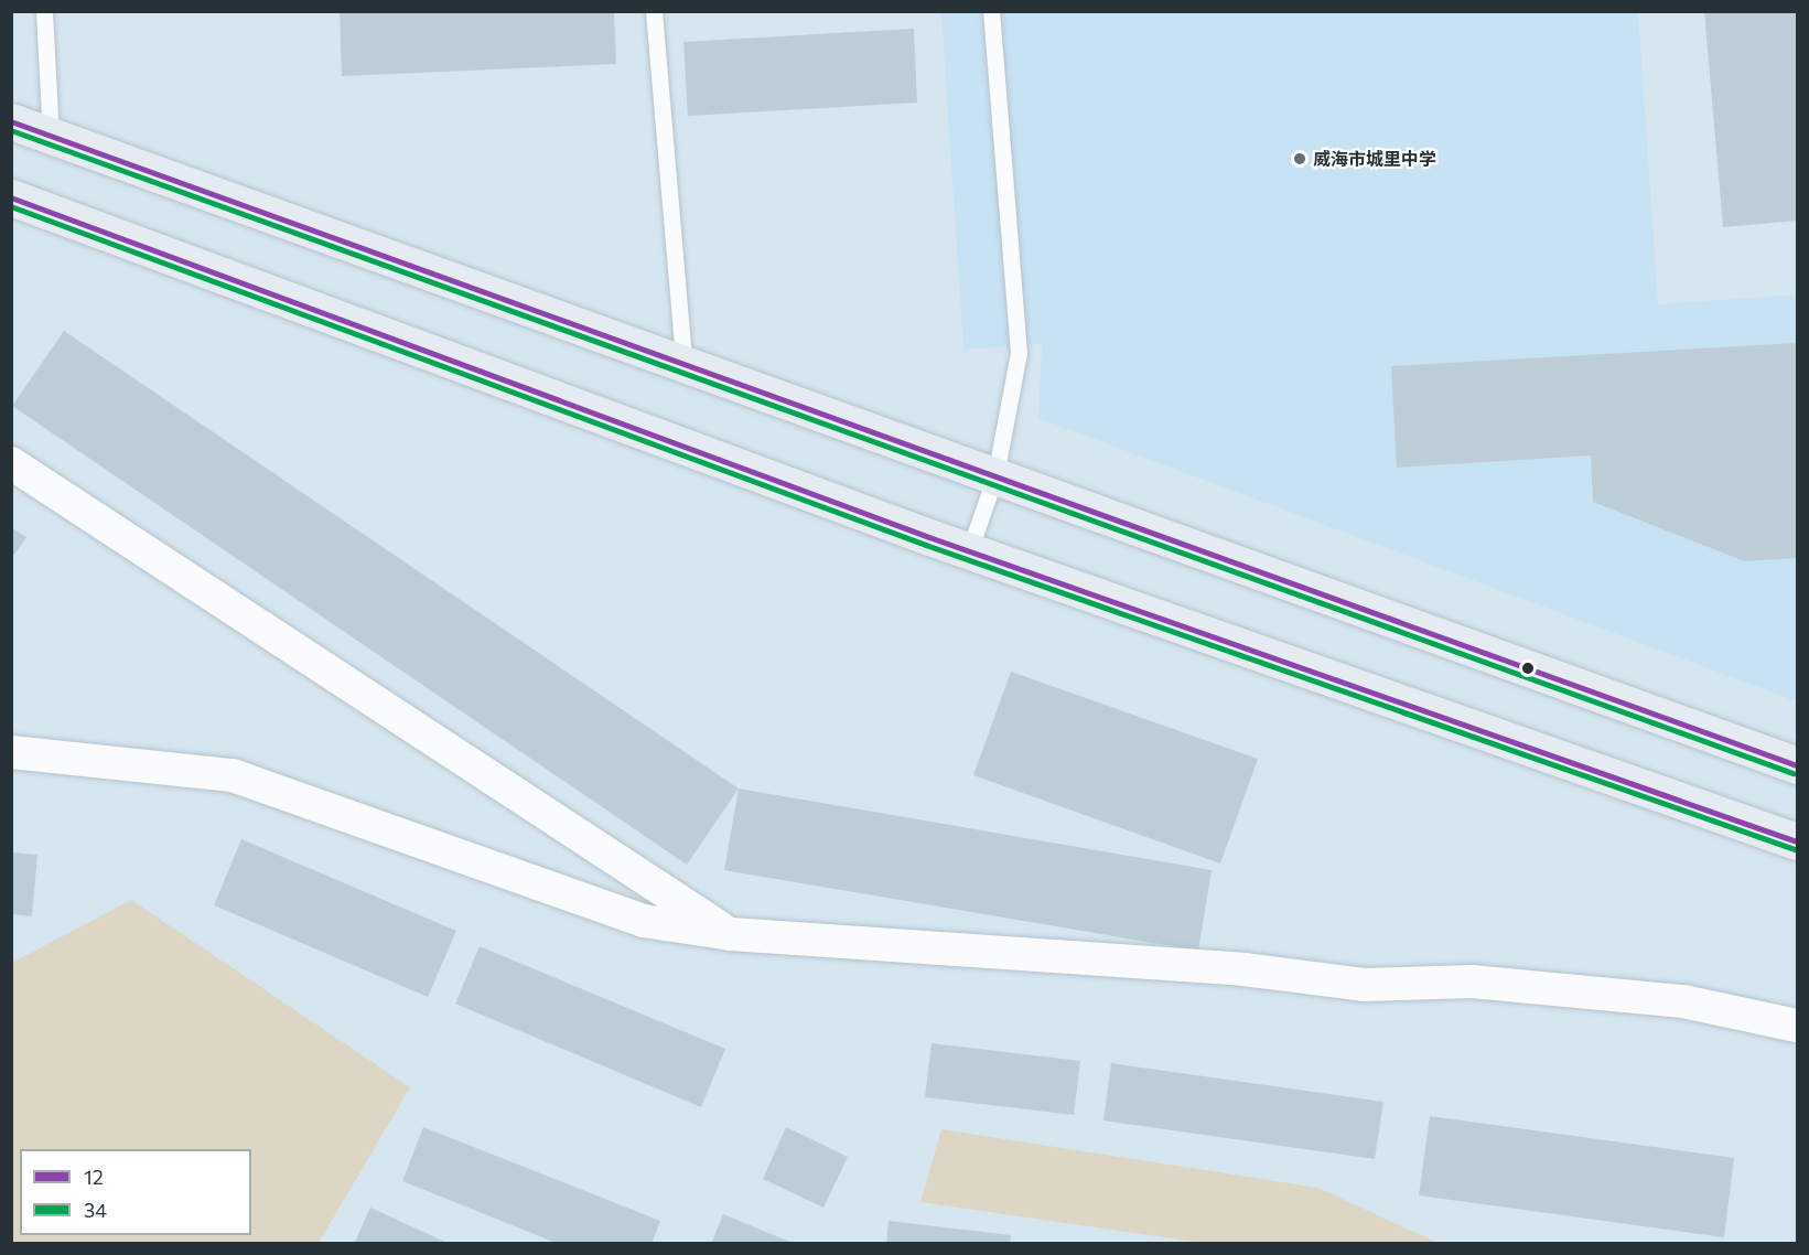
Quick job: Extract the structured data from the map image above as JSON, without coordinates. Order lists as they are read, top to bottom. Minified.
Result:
{"places":["威海市城里中学"],"lines":["transit line 12","transit line 34"],"legend":["12","34"]}
